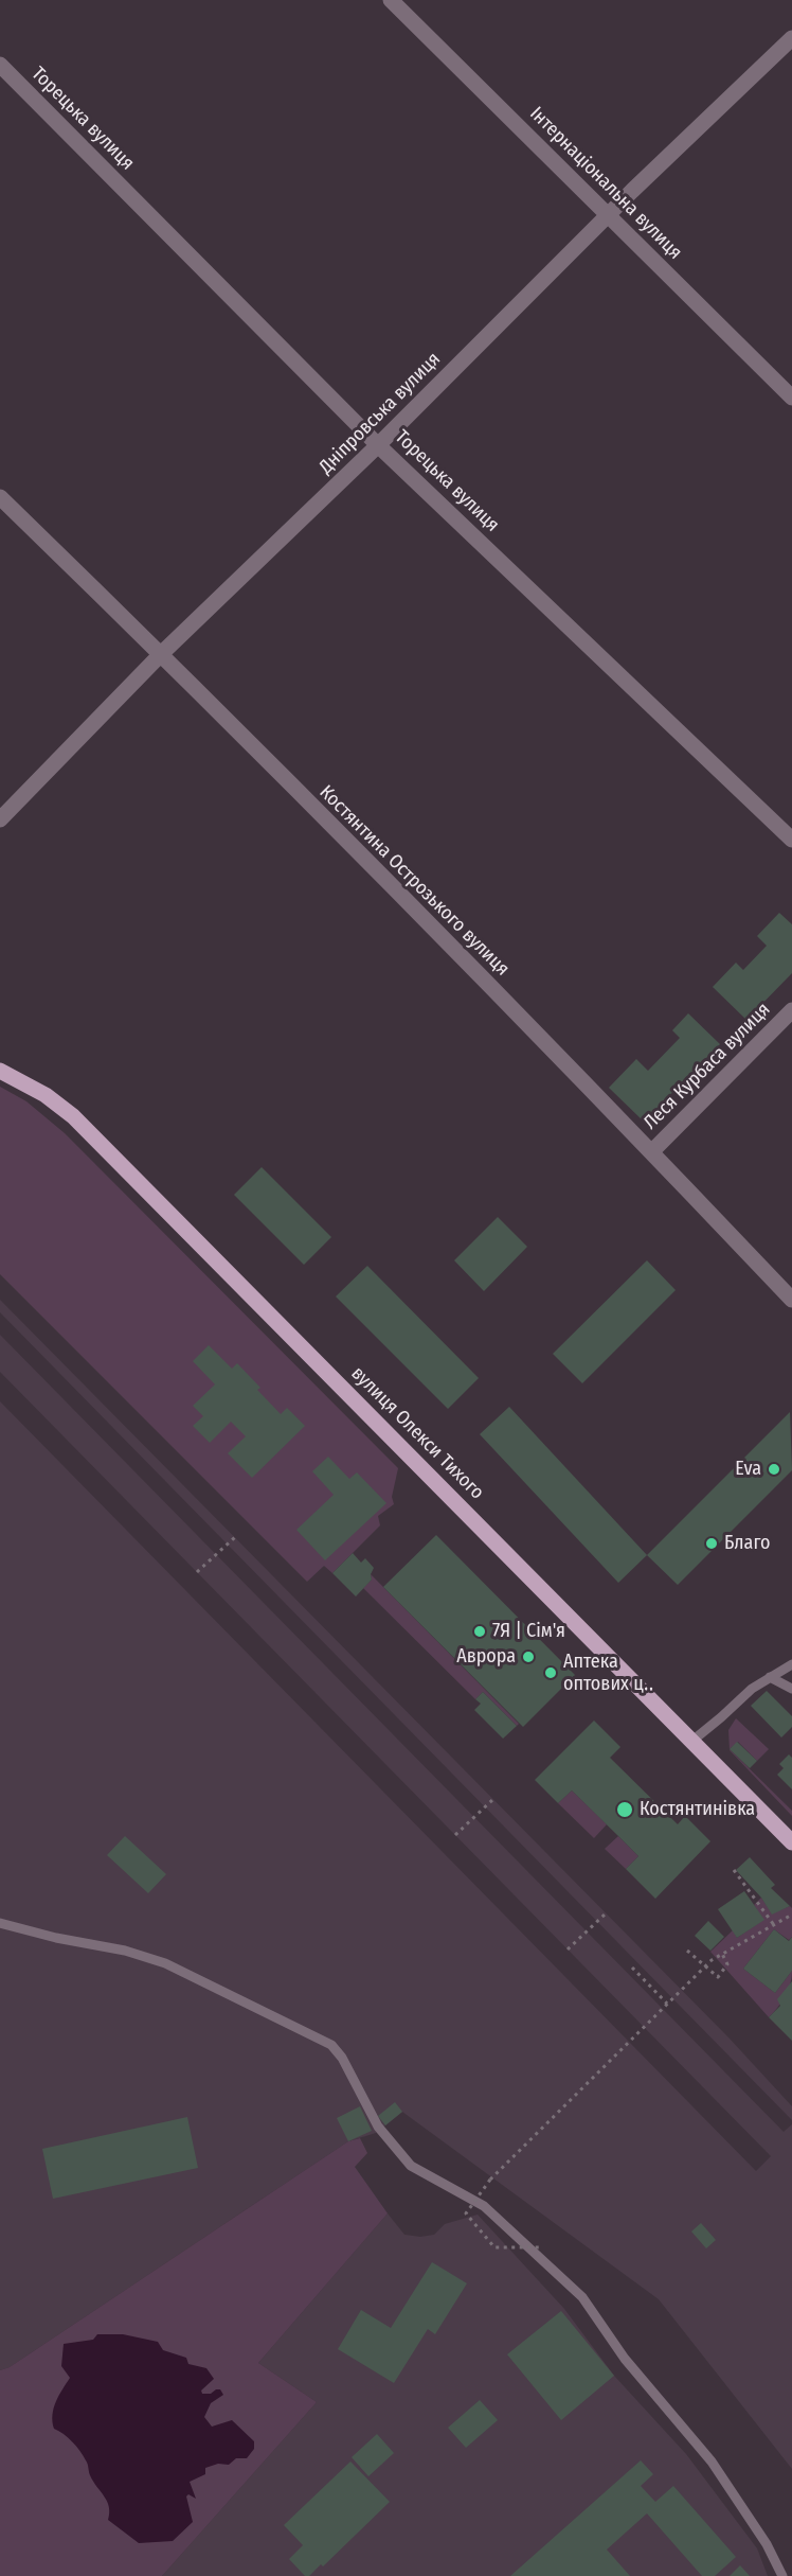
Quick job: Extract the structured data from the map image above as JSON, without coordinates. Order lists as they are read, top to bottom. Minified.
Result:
{"streets":{"main road":["вулиця Олекси Тихого"],"street":["Торецька вулиця","Інтернаціональна вулиця","Дніпровська вулиця","Костянтина Острозького вулиця","Леся Курбаса вулиця"]},"crossings":[["Торецька вулиця","Дніпровська вулиця"],["Інтернаціональна вулиця","Дніпровська вулиця"],["Дніпровська вулиця","Костянтина Острозького вулиця"],["Костянтина Острозького вулиця","Леся Курбаса вулиця"]],"places":["Eva","Благо","7Я | Сім'я","Аврора","Аптека оптових ц‥","Костянтинівка"]}
